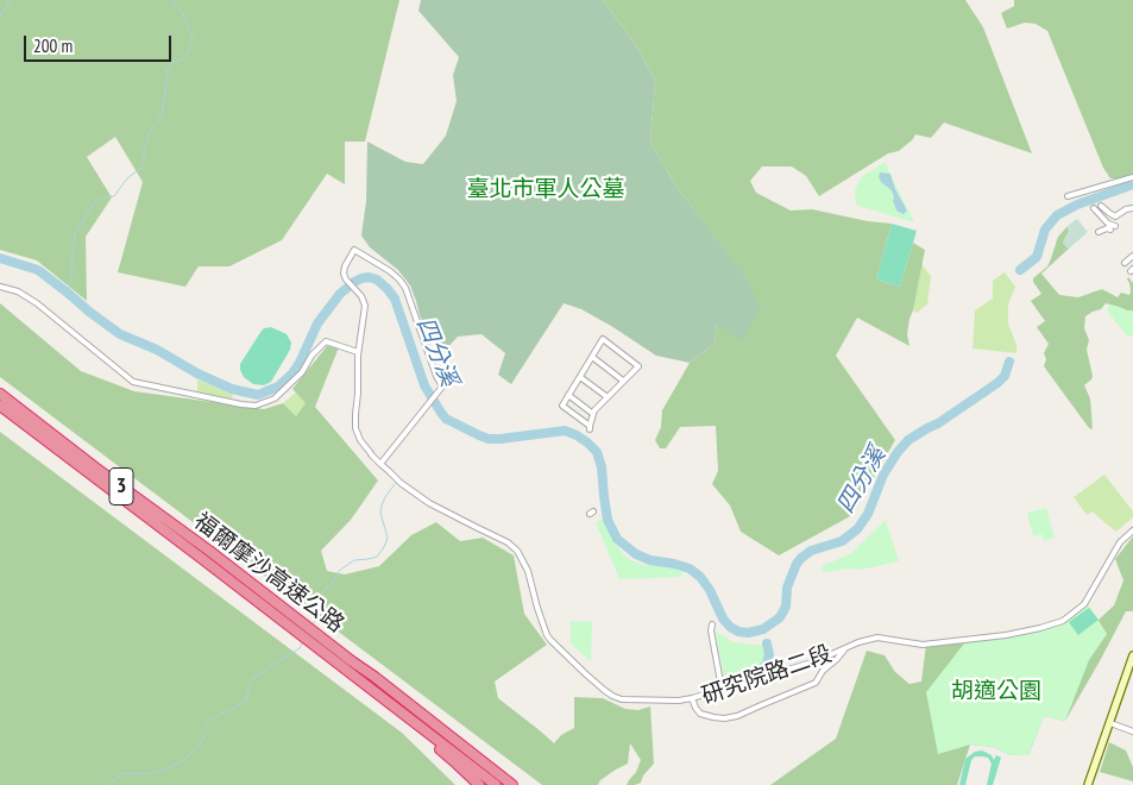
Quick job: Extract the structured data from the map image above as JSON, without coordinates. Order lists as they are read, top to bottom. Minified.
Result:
{"streets":{"highway":["3","福爾摩沙高速公路"],"street":["研究院路二段"]},"water":["四分溪"],"parks":["臺北市軍人公墓","胡適公園"],"scale_bar":"200 m"}
